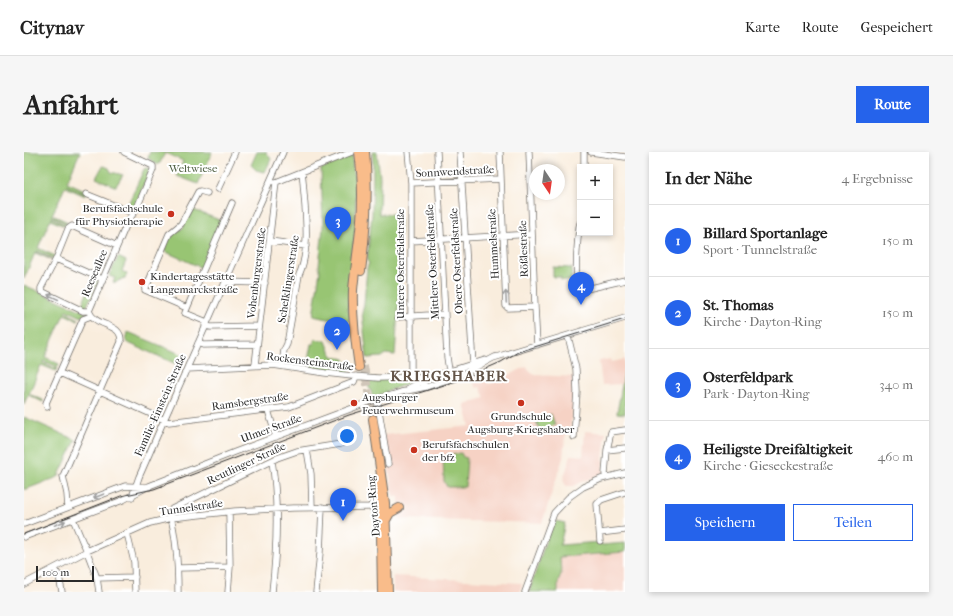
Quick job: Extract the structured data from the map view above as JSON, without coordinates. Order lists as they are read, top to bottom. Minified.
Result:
{"streets":{"highway":["Dayton-Ring"],"street":["Sonnwendstraße","Hummelstraße","Rößlestraße","Obere Osterfeldstraße","Mittlere Osterfeldstraße","Untere Osterfeldstraße","Reeseallee","Vohenburgerstraße","Schelklingerstraße","Rockensteinstraße","Ramsbergstraße","Familie-Einstein-Straße","Ulmer Straße","Reutlinger Straße","Tunnelstraße"]},"crossings":[["Sonnwendstraße","Hummelstraße"],["Sonnwendstraße","Obere Osterfeldstraße"],["Sonnwendstraße","Mittlere Osterfeldstraße"],["Sonnwendstraße","Untere Osterfeldstraße"],["Hummelstraße","Rößlestraße"],["Rößlestraße","Ulmer Straße"],["Obere Osterfeldstraße","Ulmer Straße"],["Mittlere Osterfeldstraße","Ulmer Straße"],["Untere Osterfeldstraße","Rockensteinstraße"],["Vohenburgerstraße","Rockensteinstraße"],["Vohenburgerstraße","Familie-Einstein-Straße"],["Schelklingerstraße","Rockensteinstraße"],["Rockensteinstraße","Ramsbergstraße"],["Rockensteinstraße","Familie-Einstein-Straße"],["Rockensteinstraße","Ulmer Straße"],["Ramsbergstraße","Familie-Einstein-Straße"],["Familie-Einstein-Straße","Ulmer Straße"],["Reutlinger Straße","Tunnelstraße"]],"districts":["KRIEGSHABER"],"parks":["Weltwiese"],"places":["Berufsfachschule für Physiotherapie","Kindertagesstätte Langemarckstraße","Augsburger Feuerwehrmuseum","Grundschule Augsburg-Kriegshaber","Berufsfachschulen der bfz"],"scale_bar":"100 m","north":"bottom","page":{"header":"Citynav","nav":["Karte","Route","Gespeichert"],"buttons":["Route",["Speichern","Teilen"]],"title":"Anfahrt","heading":["In der Nähe","4 Ergebnisse"],"map_buttons":["+","−"],"list":[{"mark":"1","name":"Billard Sportanlage","note":"Sport · Tunnelstraße","value":"150 m"},{"mark":"2","name":"St. Thomas","note":"Kirche · Dayton-Ring","value":"150 m"},{"mark":"3","name":"Osterfeldpark","note":"Park · Dayton-Ring","value":"340 m"},{"mark":"4","name":"Heiligste Dreifaltigkeit","note":"Kirche · Gieseckestraße","value":"460 m"}],"pins":["3","4","2","1"],"scale":"100 m"}}
